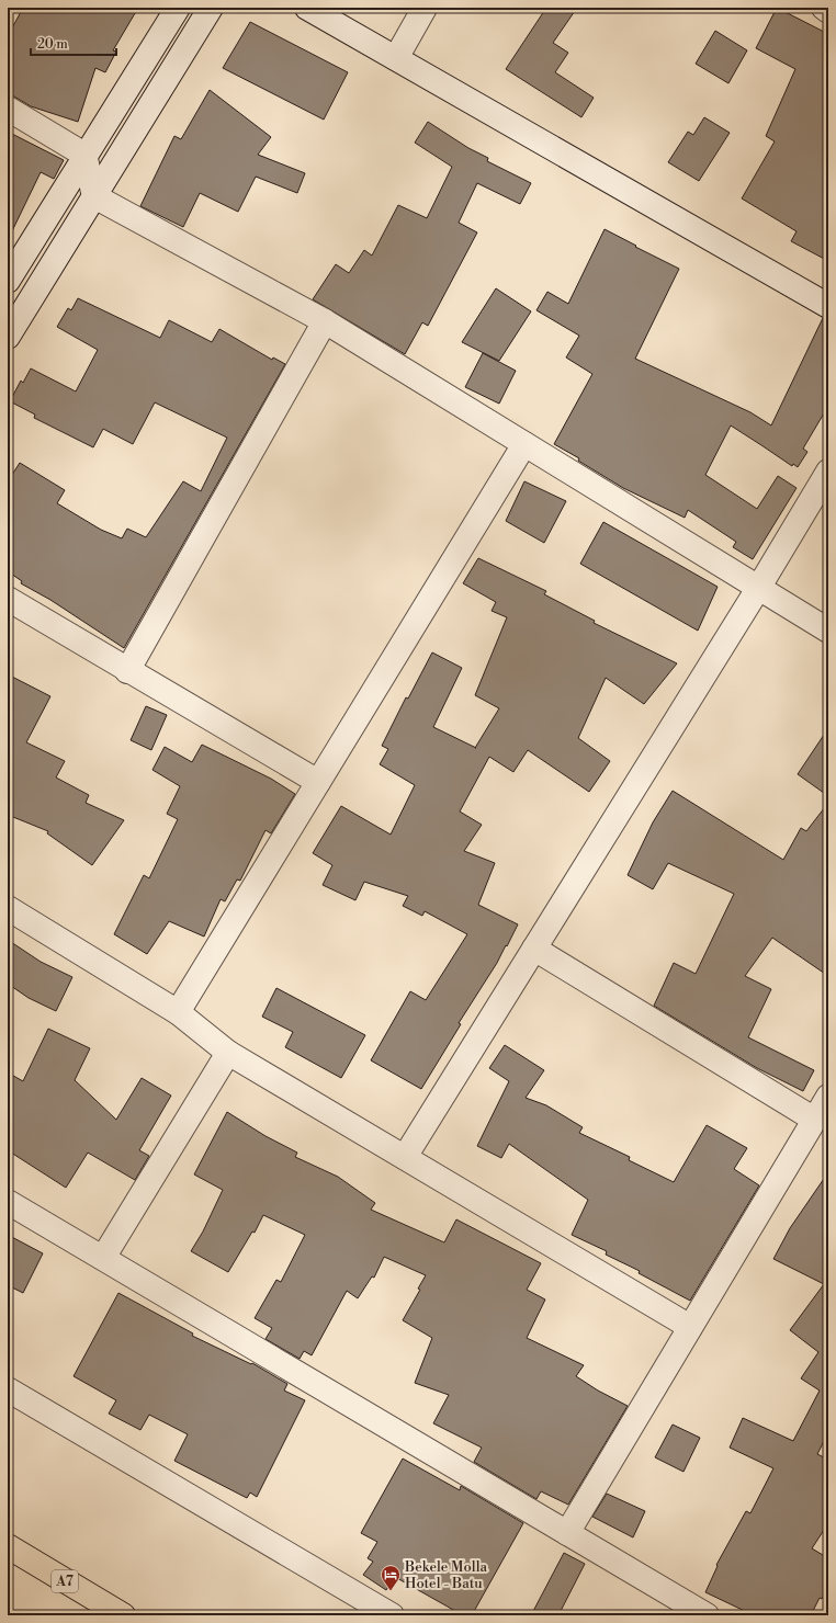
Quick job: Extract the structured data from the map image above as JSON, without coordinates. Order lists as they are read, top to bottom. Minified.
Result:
{"streets":{"highway":["A7"]},"places":{"hotel":["Bekele Molla Hotel - Batu"]},"scale_bar":"20 m"}
